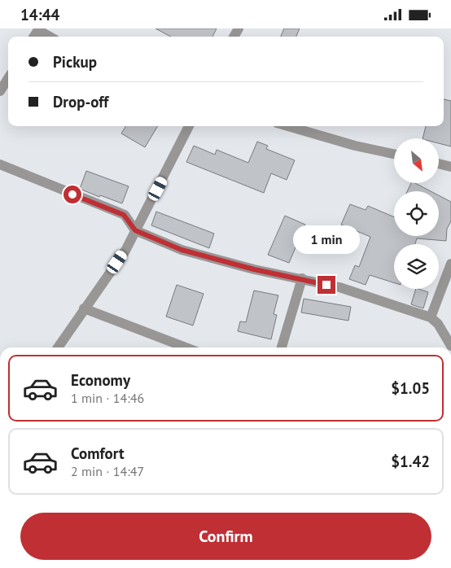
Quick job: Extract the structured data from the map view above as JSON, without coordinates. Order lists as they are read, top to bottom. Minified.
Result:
{"north":"bottom right","page":{"status":"14:44","banner":["Pickup","Drop-off"],"bubble":"1 min","list":[{"name":"Economy","note":"1 min · 14:46","value":"$1.05"},{"name":"Comfort","note":"2 min · 14:47","value":"$1.42"}],"buttons":"Confirm"}}
